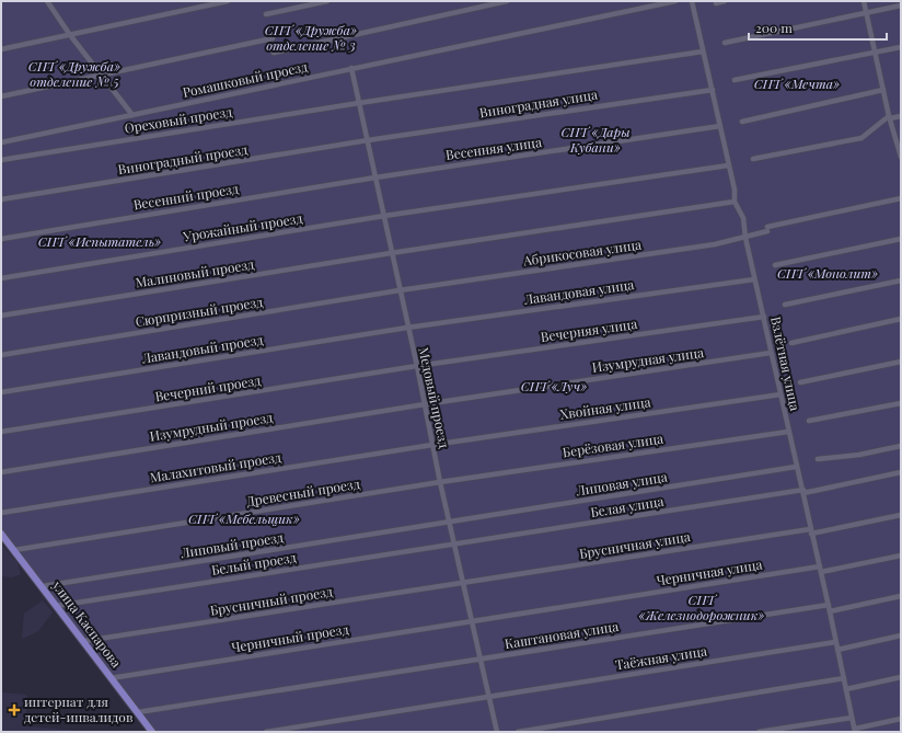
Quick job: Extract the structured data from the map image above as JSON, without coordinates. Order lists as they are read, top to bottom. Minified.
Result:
{"streets":{"main road":["улица Каспарова"],"street":["Ромашковый проезд","Виноградная улица","Ореховый проезд","Весенняя улица","Виноградный проезд","Весенний проезд","Урожайный проезд","Абрикосовая улица","Малиновый проезд","Лавандовая улица","Сюрпризный проезд","Вечерняя улица","Лавандовый проезд","Изумрудная улица","Взлётная улица","Вечерний проезд","Медовый проезд","Хвойная улица","Изумрудный проезд","Берёзовая улица","Малахитовый проезд","Липовая улица","Древесный проезд","Белая улица","Липовый проезд","Брусничная улица","Белый проезд","Черничная улица","Брусничный проезд","Каштановая улица","Черничный проезд","Таёжная улица"]},"crossings":[["Ромашковый проезд","Медовый проезд"],["Виноградная улица","Виноградный проезд"],["Виноградная улица","Взлётная улица"],["Виноградная улица","Медовый проезд"],["Ореховый проезд","Взлётная улица"],["Ореховый проезд","Медовый проезд"],["Весенняя улица","Весенний проезд"],["Весенняя улица","Взлётная улица"],["Весенняя улица","Медовый проезд"],["Виноградный проезд","Медовый проезд"],["Весенний проезд","Медовый проезд"],["Урожайный проезд","Взлётная улица"],["Урожайный проезд","Медовый проезд"],["Абрикосовая улица","Сюрпризный проезд"],["Абрикосовая улица","Взлётная улица"],["Абрикосовая улица","Медовый проезд"],["Малиновый проезд","Взлётная улица"],["Малиновый проезд","Медовый проезд"],["Лавандовая улица","Лавандовый проезд"],["Лавандовая улица","Взлётная улица"],["Лавандовая улица","Медовый проезд"],["Сюрпризный проезд","Медовый проезд"],["Вечерняя улица","Взлётная улица"],["Вечерняя улица","Вечерний проезд"],["Вечерняя улица","Медовый проезд"],["Лавандовый проезд","Медовый проезд"],["Изумрудная улица","Взлётная улица"],["Изумрудная улица","Медовый проезд"],["Изумрудная улица","Изумрудный проезд"],["Взлётная улица","Хвойная улица"],["Взлётная улица","Берёзовая улица"],["Взлётная улица","Липовая улица"],["Взлётная улица","Белая улица"],["Взлётная улица","Брусничная улица"],["Взлётная улица","Черничная улица"],["Взлётная улица","Каштановая улица"],["Взлётная улица","Таёжная улица"],["Вечерний проезд","Медовый проезд"],["Медовый проезд","Хвойная улица"],["Медовый проезд","Изумрудный проезд"],["Медовый проезд","Берёзовая улица"],["Медовый проезд","Малахитовый проезд"],["Медовый проезд","Липовая улица"],["Медовый проезд","Древесный проезд"],["Медовый проезд","Белая улица"],["Медовый проезд","Липовый проезд"],["Медовый проезд","Брусничная улица"],["Медовый проезд","Белый проезд"],["Медовый проезд","Черничная улица"],["Медовый проезд","Брусничный проезд"],["Медовый проезд","Каштановая улица"],["Медовый проезд","Черничный проезд"],["Медовый проезд","Таёжная улица"],["Хвойная улица","Малахитовый проезд"],["Берёзовая улица","Древесный проезд"],["Липовая улица","Липовый проезд"],["Древесный проезд","улица Каспарова"],["Белая улица","Белый проезд"],["Липовый проезд","улица Каспарова"],["Брусничная улица","Брусничный проезд"],["Белый проезд","улица Каспарова"],["Черничная улица","Черничный проезд"],["Брусничный проезд","улица Каспарова"],["улица Каспарова","Каштановая улица"],["улица Каспарова","Черничный проезд"]],"parks":["СНТ «Дружба» отделение № 3","СНТ «Дружба» отделение № 5","СНТ «Мечта»","СНТ «Дары Кубани»","СНТ «Испытатель»","СНТ «Монолит»","СНТ «Луч»","СНТ «Мебельщик»","СНТ «Железнодорожник»"],"places":{"health":["интернат для детей-инвалидов"]},"scale_bar":"200 m"}
